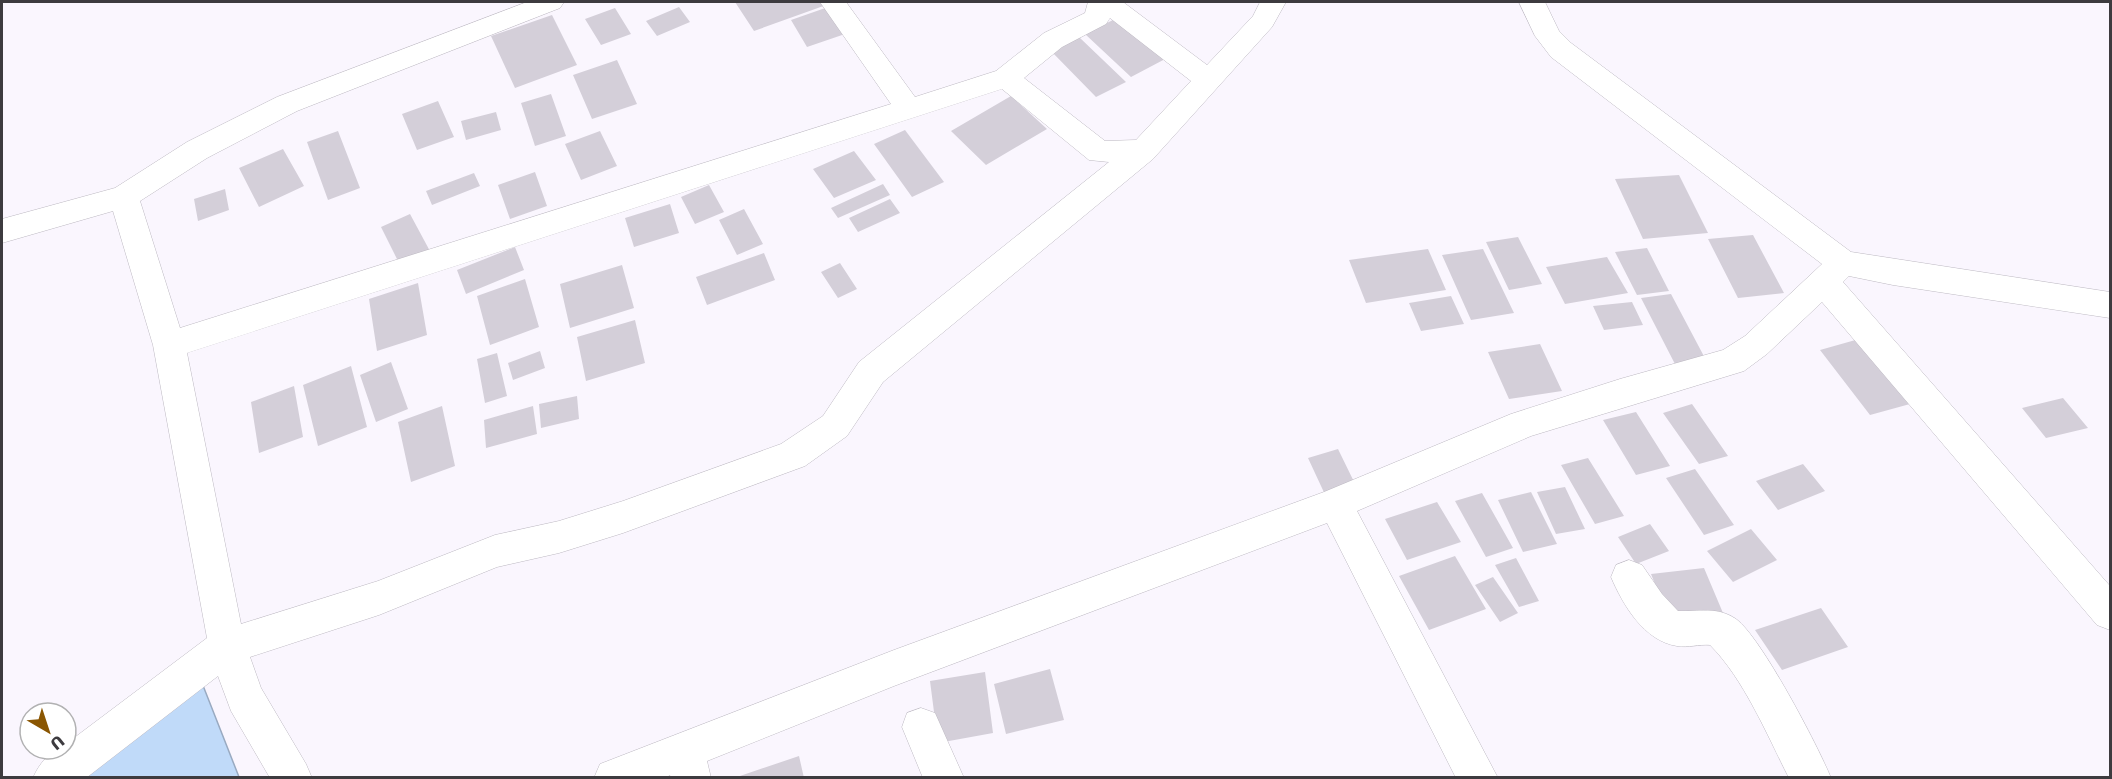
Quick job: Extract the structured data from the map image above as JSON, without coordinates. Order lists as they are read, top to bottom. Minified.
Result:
{"north":"bottom right"}
